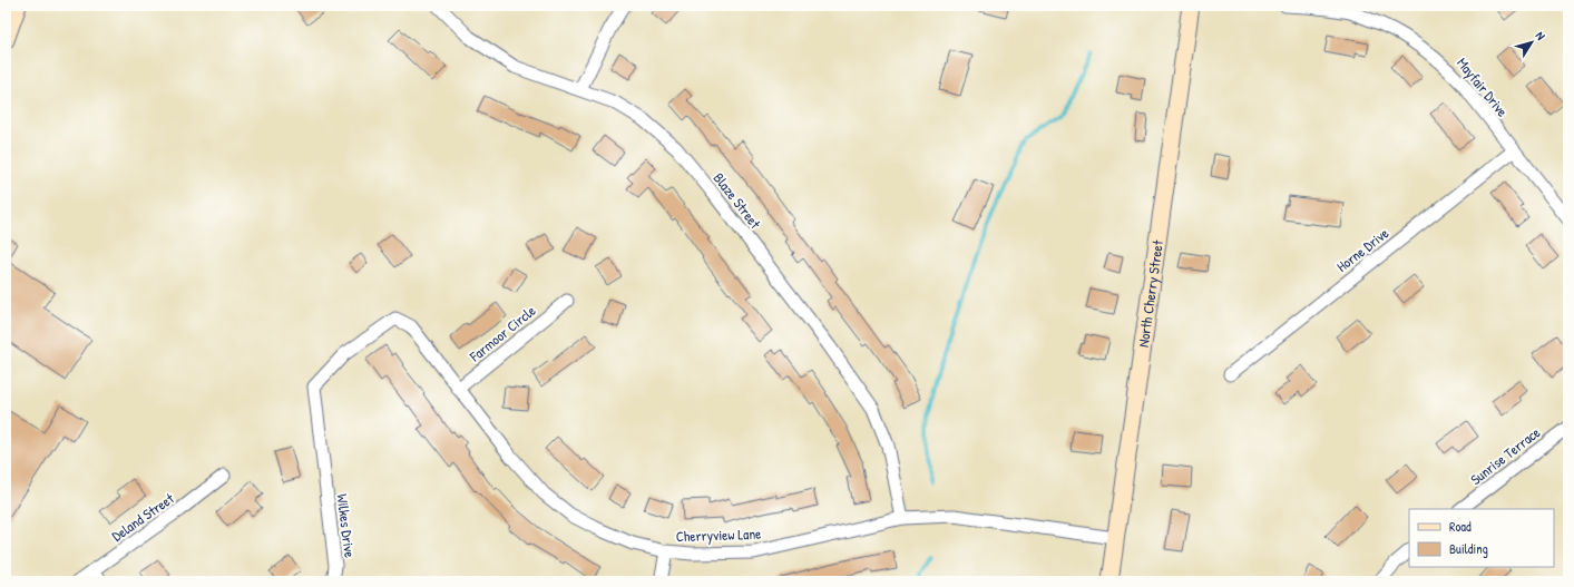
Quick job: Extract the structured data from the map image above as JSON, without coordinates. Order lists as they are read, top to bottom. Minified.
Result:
{"streets":{"street":["Mayfair Drive","Blaze Street","Horne Drive","North Cherry Street","Farmoor Circle","Sunrise Terrace","Deland Street","Wilkes Drive","Cherryview Lane"]},"crossings":[["Mayfair Drive","Horne Drive"],["Blaze Street","Cherryview Lane"],["North Cherry Street","Cherryview Lane"],["Farmoor Circle","Cherryview Lane"],["Wilkes Drive","Cherryview Lane"]],"legend":["Road","Building"],"north":"top right"}
